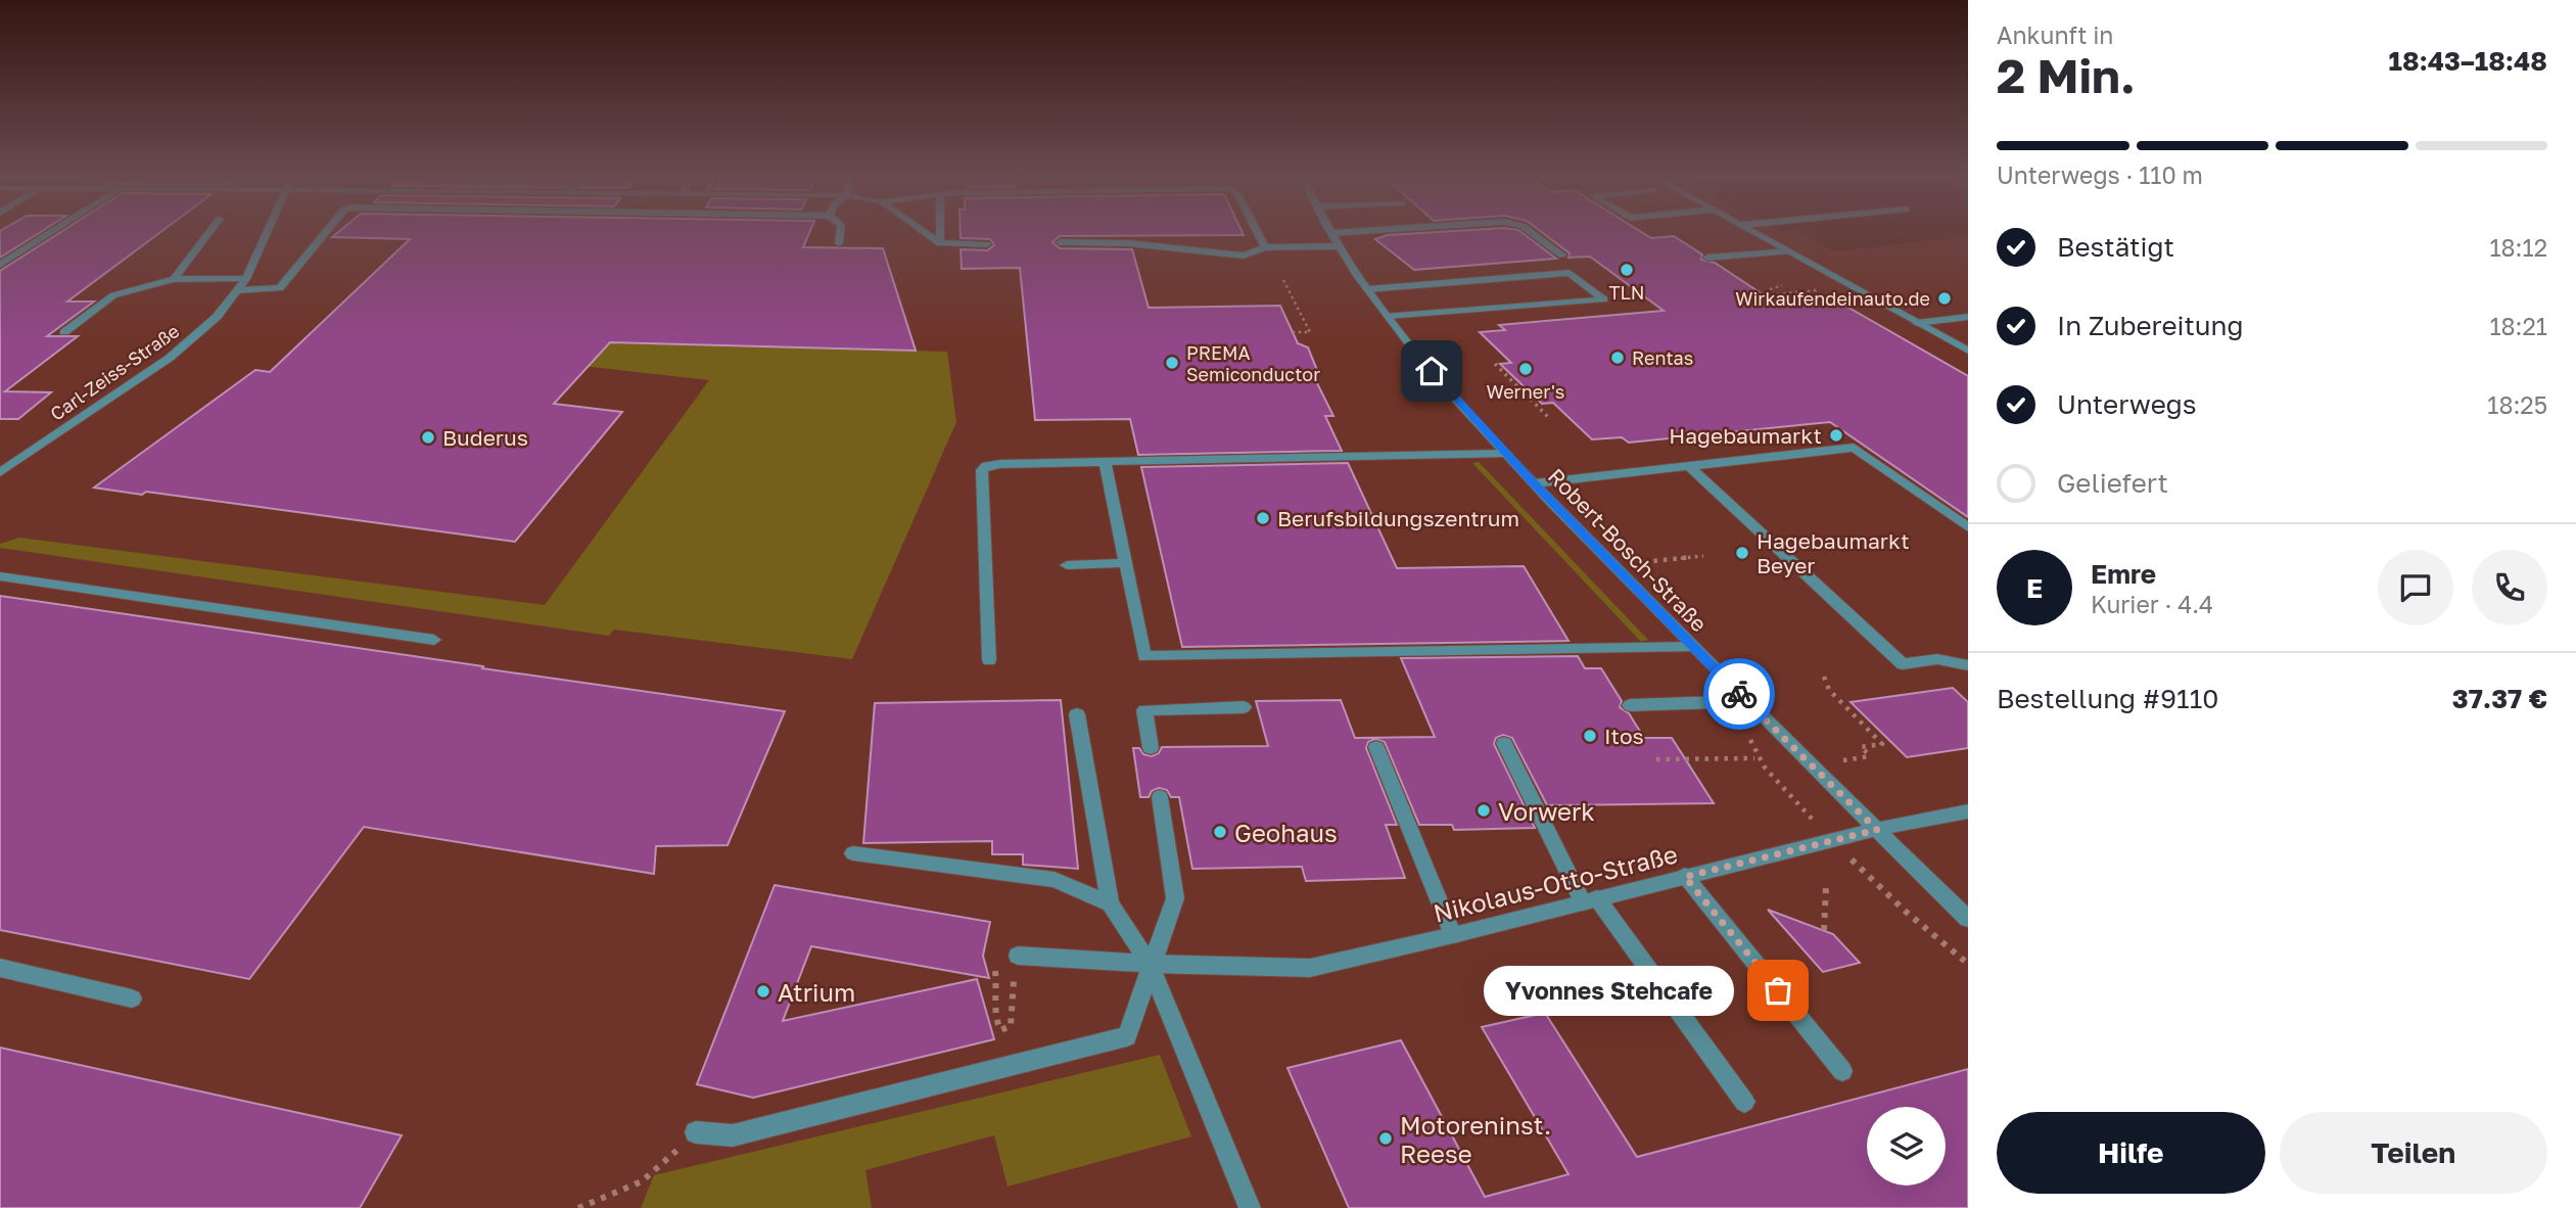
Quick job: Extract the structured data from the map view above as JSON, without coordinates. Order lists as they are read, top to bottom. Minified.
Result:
{"streets":{"street":["Carl-Zeiss-Straße","Robert-Bosch-Straße","Nikolaus-Otto-Straße"]},"crossings":[["Robert-Bosch-Straße","Nikolaus-Otto-Straße"]],"places":["TLN","Wirkaufendeinauto.de","Rentas","PREMA Semiconductor","Werner's","Hagebaumarkt","Buderus","Berufsbildungszentrum","Hagebaumarkt Beyer","Itos","Vorwerk","Geohaus","Yvonnes Stehcafe","Atrium","Motoreninst. Reese"],"page":{"heading":["2 Min.","Ankunft in","18:43–18:48"],"panel":["Emre","Kurier · 4.4","Bestellung #9110","37.37 €"],"bar":"Unterwegs · 110 m","list":[["Bestätigt","18:12"],["In Zubereitung","18:21"],["Unterwegs","18:25"],"Geliefert"],"round":"E","bubble":"Yvonnes Stehcafe","buttons":["Hilfe","Teilen"]}}
